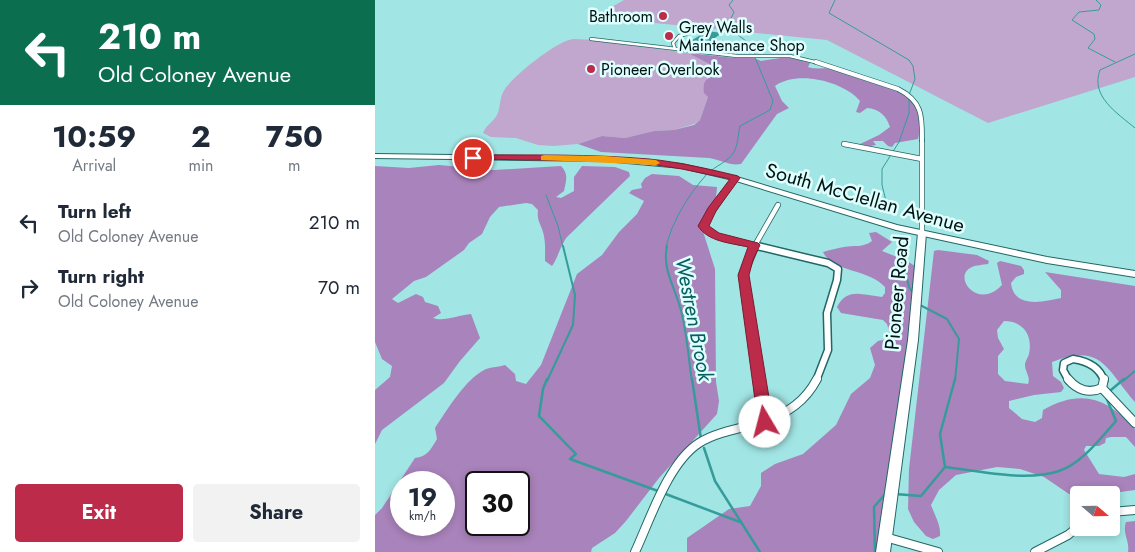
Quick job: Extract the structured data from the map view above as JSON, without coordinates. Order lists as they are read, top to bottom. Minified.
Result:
{"streets":{"main road":["South McClellan Avenue","Pioneer Road"]},"crossings":[["South McClellan Avenue","Pioneer Road"]],"water":["Westren Brook"],"places":["Bathroom","Grey Walls Maintenance Shop","Pioneer Overlook"],"north":"right","page":{"turn":["210 m","Old Coloney Avenue"],"eta":["10:59","Arrival","2","min","750","m"],"list":[{"name":"Turn left","note":"Old Coloney Avenue","value":"210 m"},{"name":"Turn right","note":"Old Coloney Avenue","value":"70 m"}],"speed":"19 km/h","limit":"30","buttons":["Exit","Share"]}}
